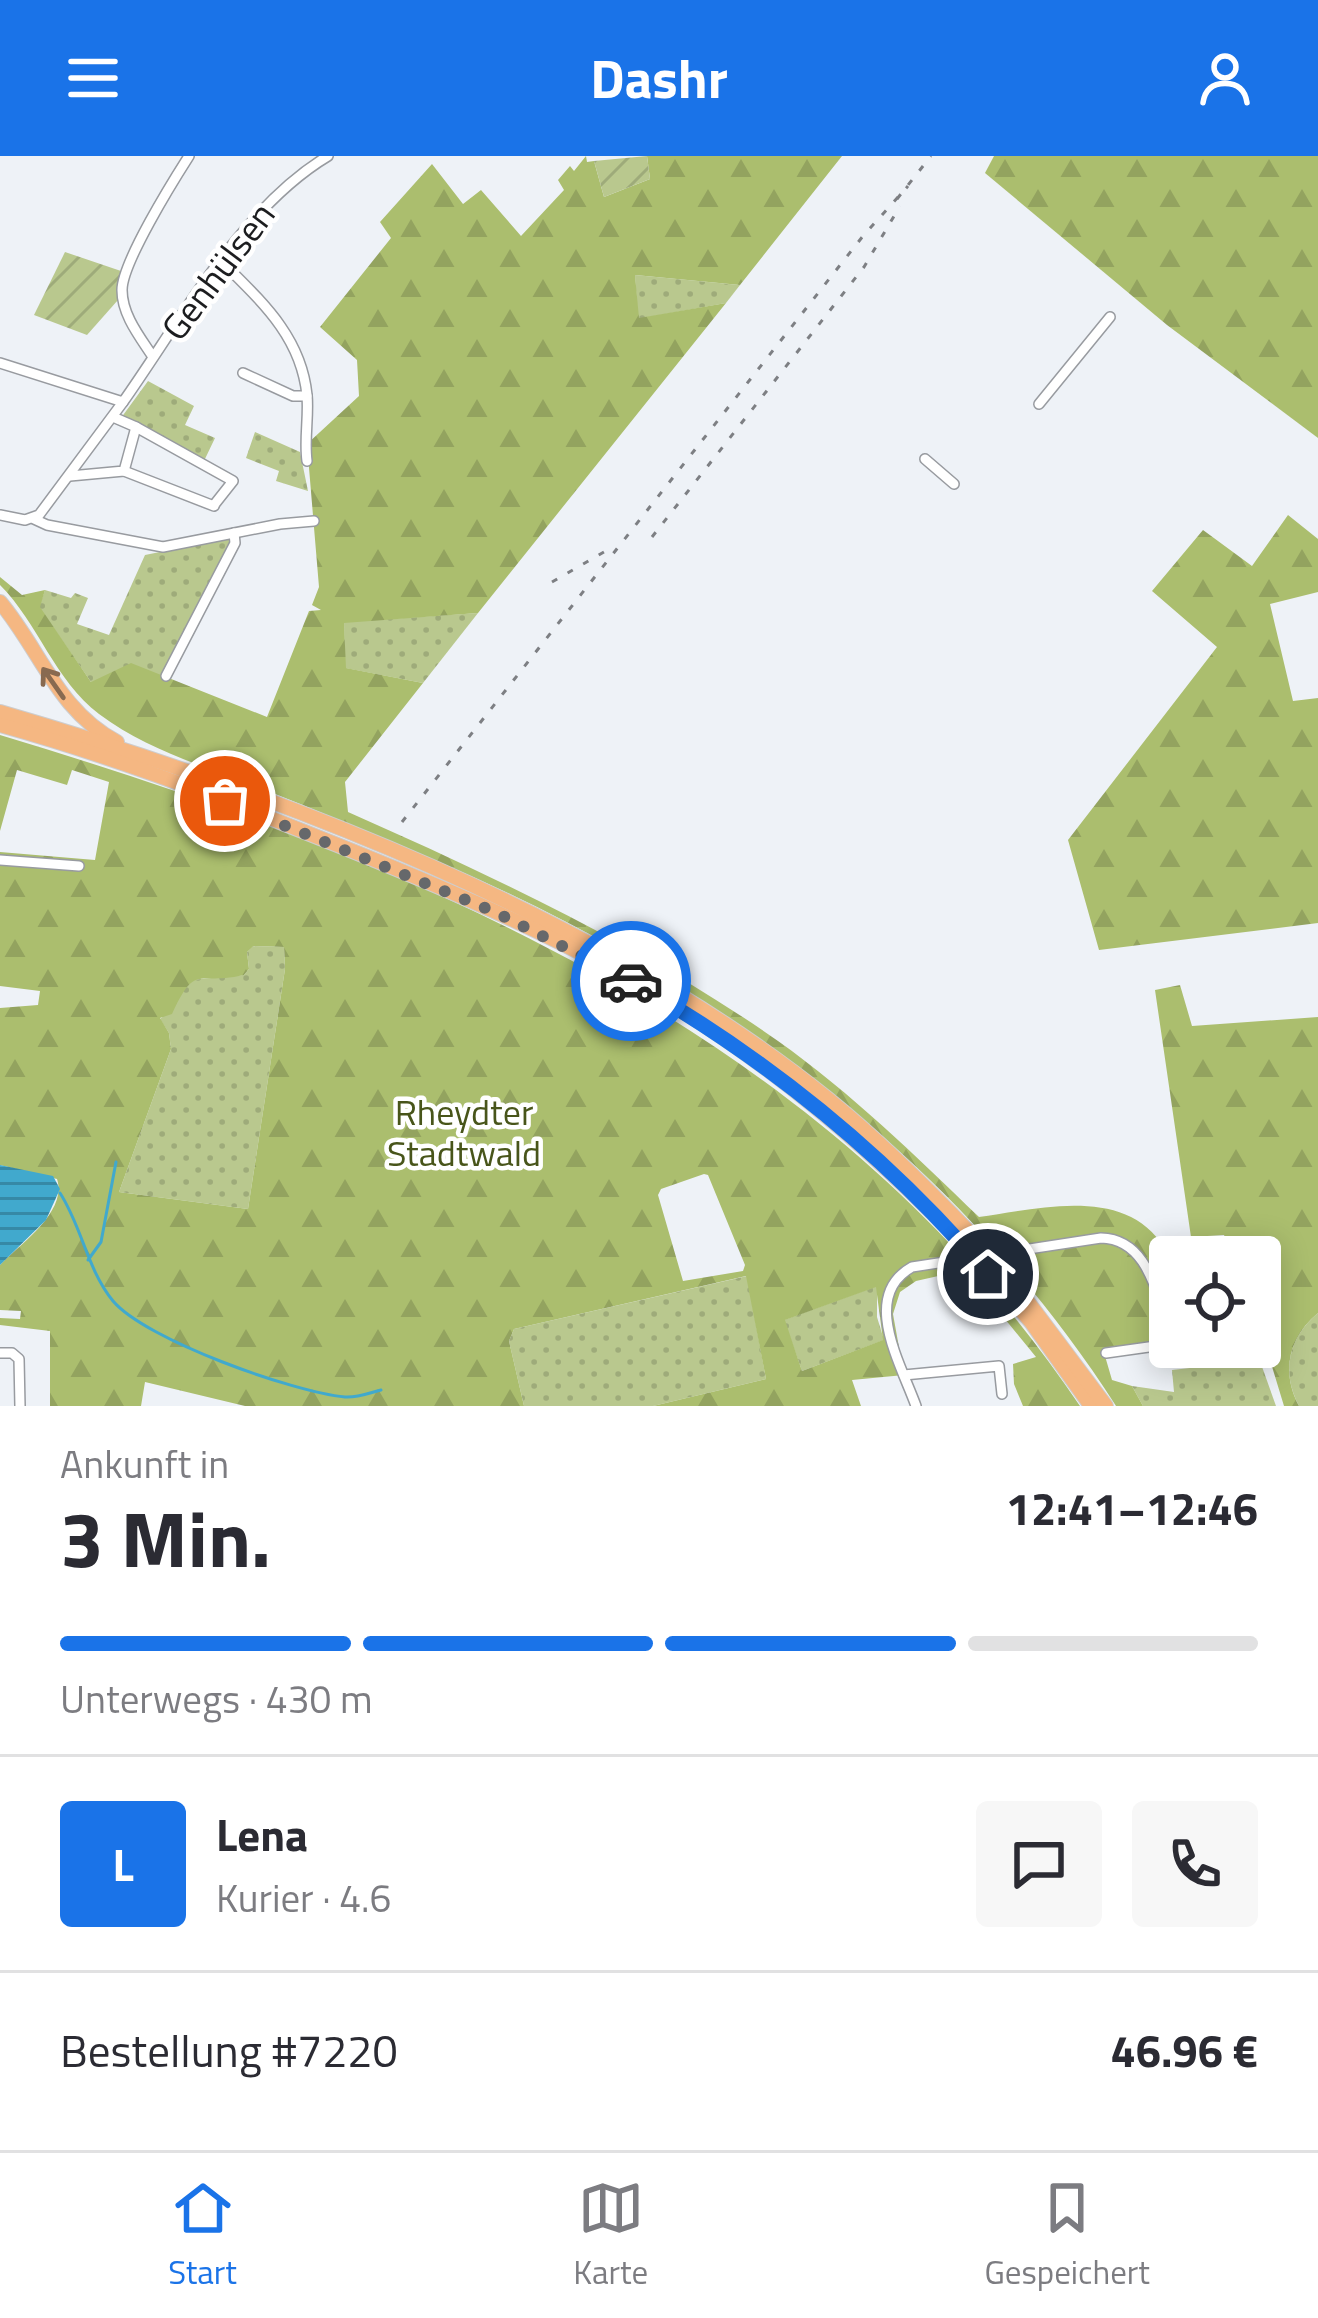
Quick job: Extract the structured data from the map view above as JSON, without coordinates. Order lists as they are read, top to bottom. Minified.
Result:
{"streets":{"street":["Genhülsen"]},"parks":["Rheydter Stadtwald"],"page":{"header":"Dashr","heading":["3 Min.","Ankunft in","12:41–12:46"],"panel":["Lena","Kurier · 4.6","Bestellung #7220","46.96 €"],"bar":"Unterwegs · 430 m","round":"L","tabs":["Start","Karte","Gespeichert"]}}
